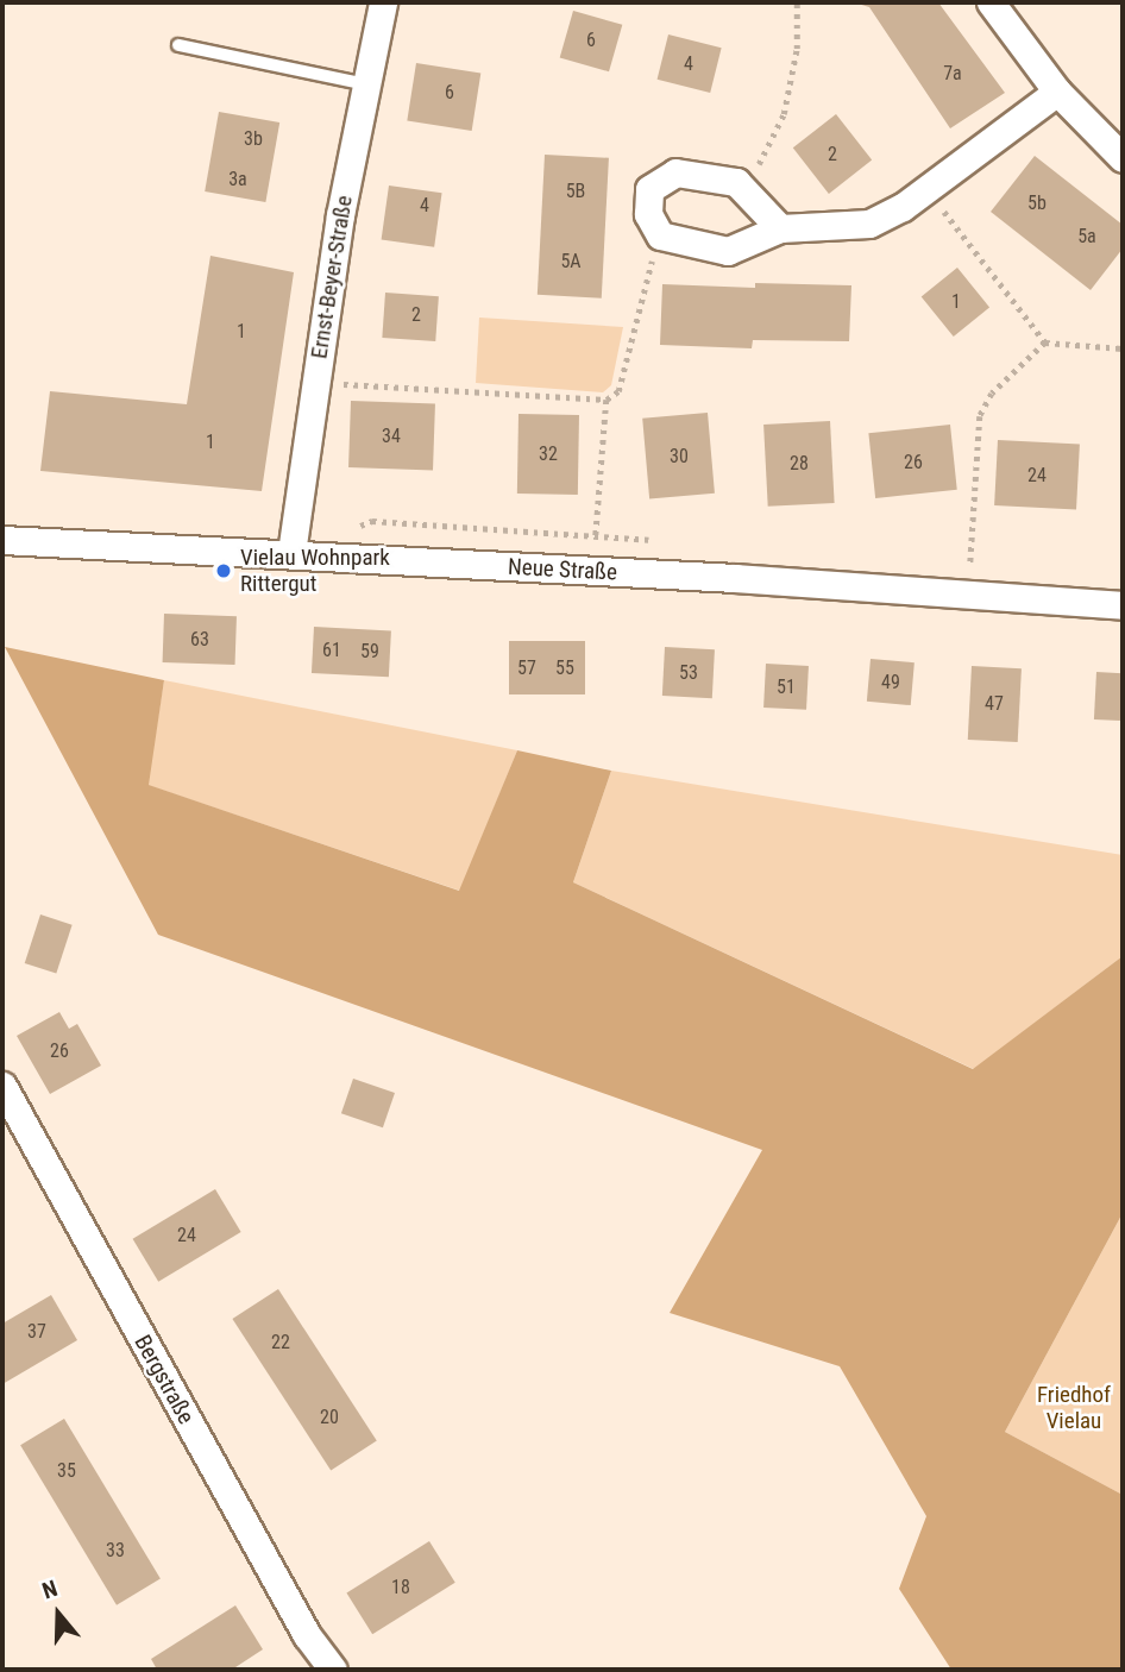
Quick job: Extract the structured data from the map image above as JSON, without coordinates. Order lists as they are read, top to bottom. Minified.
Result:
{"streets":{"street":["Ernst-Beyer-Straße","Neue Straße","Bergstraße"]},"crossings":[["Ernst-Beyer-Straße","Neue Straße"]],"parks":["Friedhof Vielau"],"places":["Vielau Wohnpark Rittergut"],"house_numbers":["6","4","7a","6","3b","2","3a","5B","5b","4","5a","5A","1","2","1","34","1","32","30","26","28","24","63","61","59","57","55","53","49","51","47","26","24","37","22","20","35","33","18"],"north":"top"}
